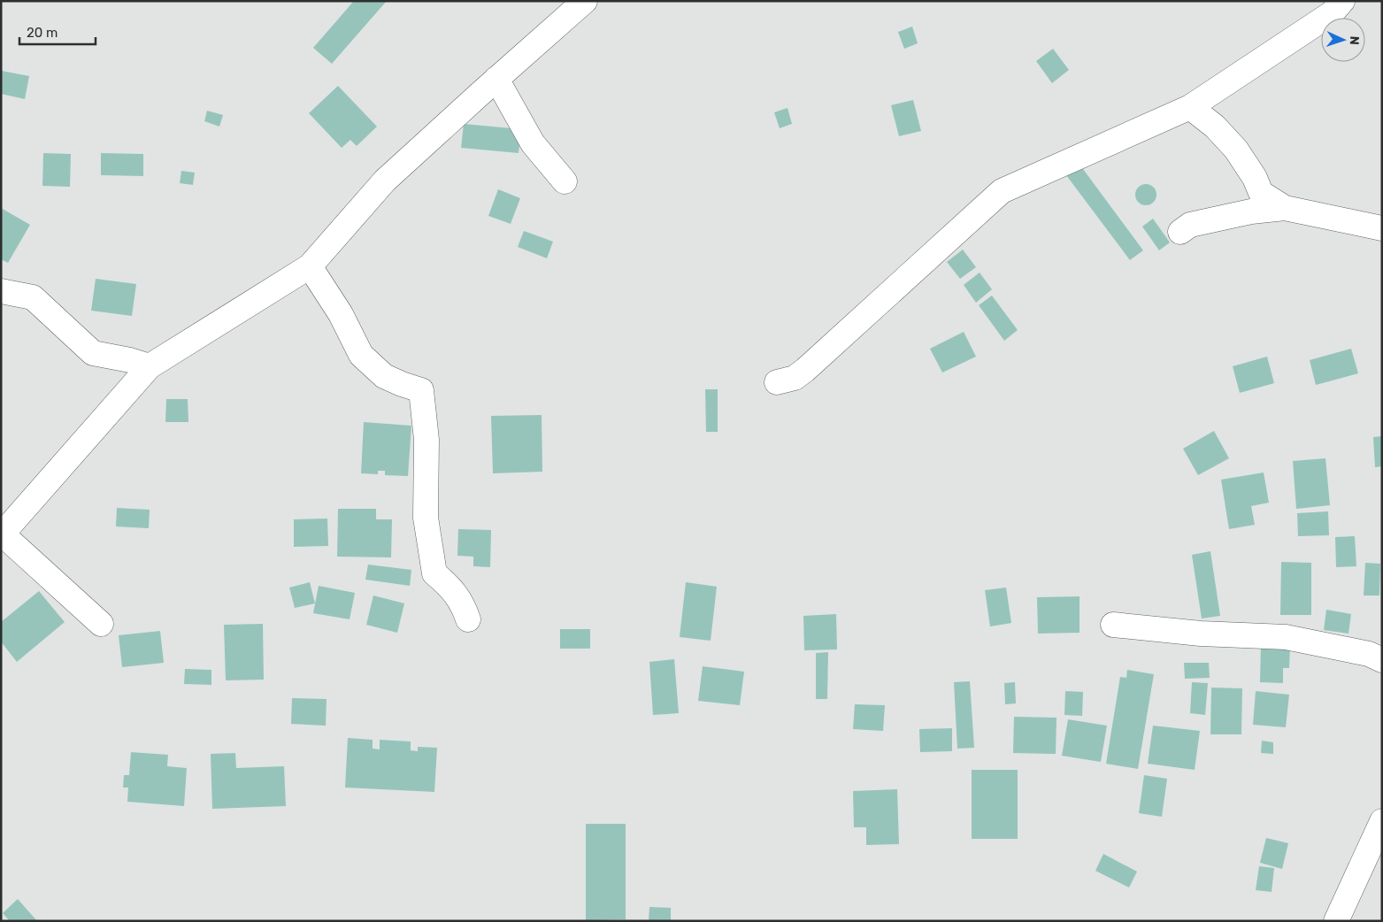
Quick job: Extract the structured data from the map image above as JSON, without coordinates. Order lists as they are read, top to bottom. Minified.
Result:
{"scale_bar":"20 m","north":"right"}
